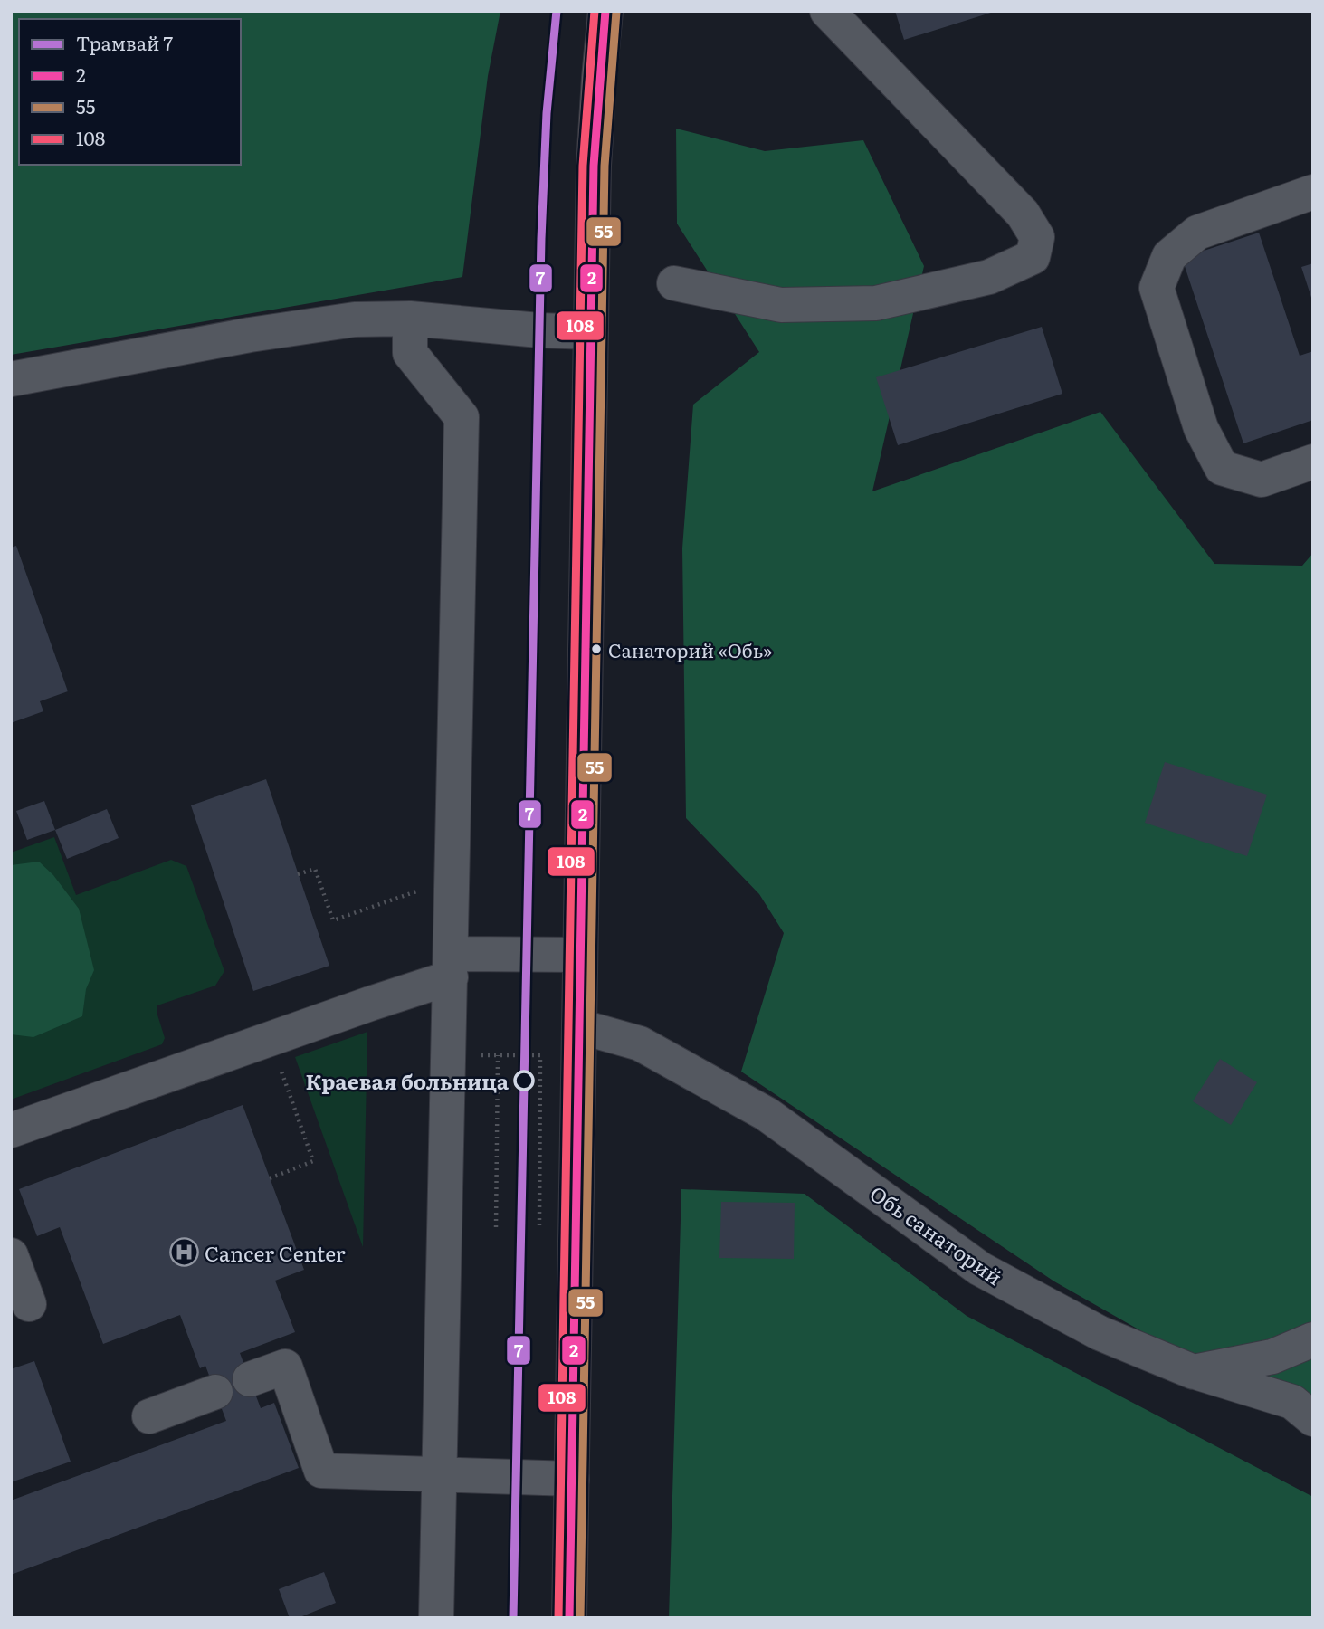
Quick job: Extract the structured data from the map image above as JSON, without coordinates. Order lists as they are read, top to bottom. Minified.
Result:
{"streets":{"street":["Обь санаторий"]},"places":{"other":["Санаторий «Обь»","Краевая больница"],"hospital":["Cancer Center"]},"lines":["tram line 7","transit line 2","transit line 108","transit line 55"],"legend":["Трамвай 7","2","55","108"]}
